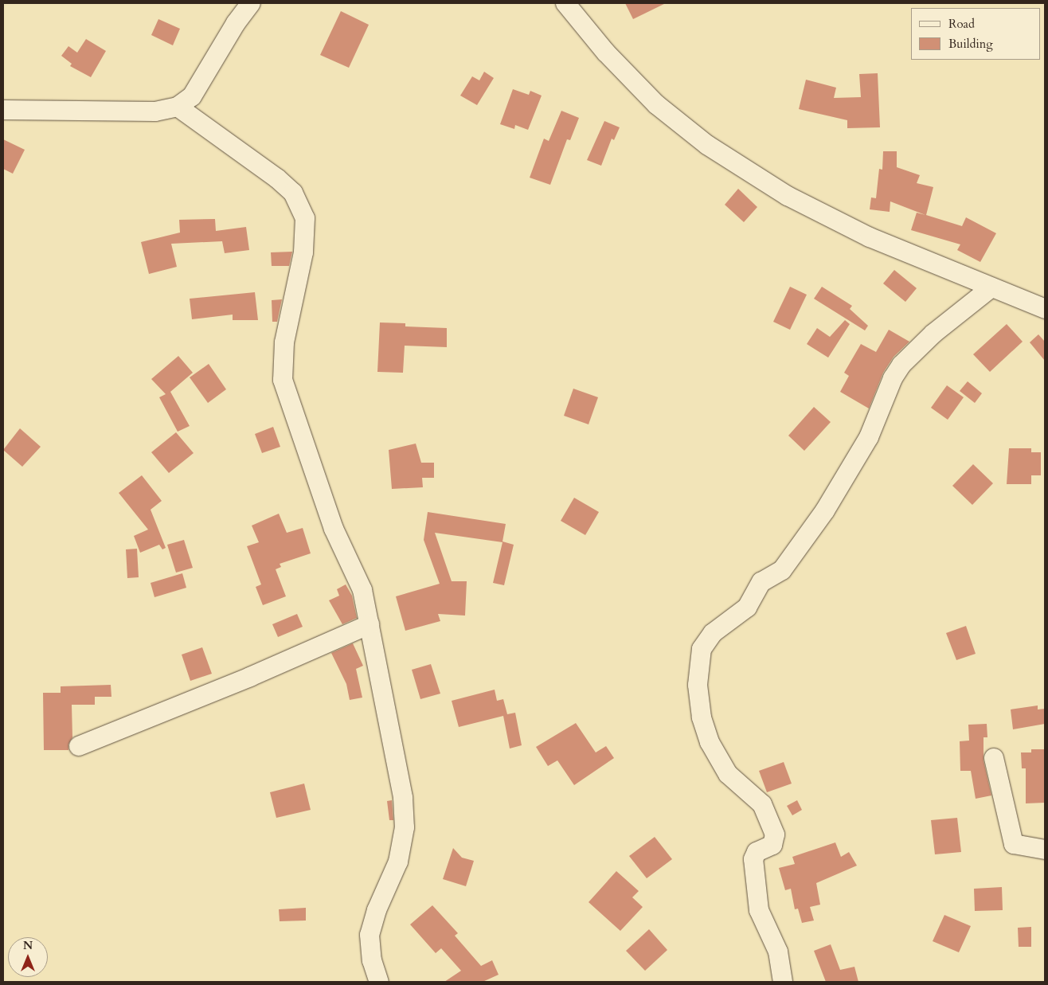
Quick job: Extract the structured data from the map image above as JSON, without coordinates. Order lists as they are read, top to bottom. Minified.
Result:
{"legend":["Road","Building"],"north":"top"}
